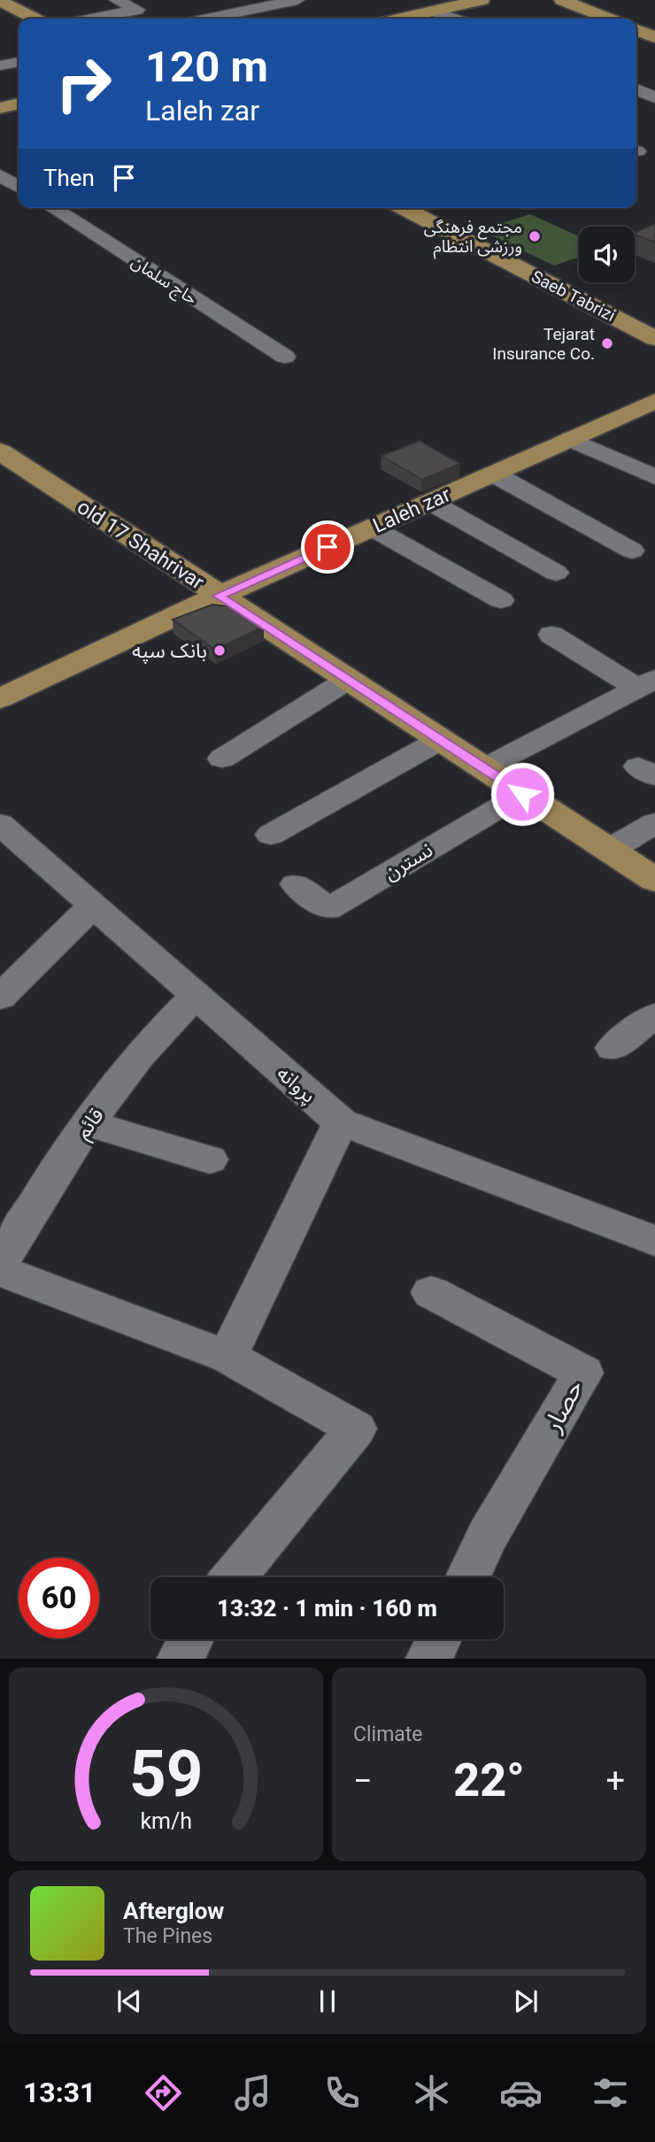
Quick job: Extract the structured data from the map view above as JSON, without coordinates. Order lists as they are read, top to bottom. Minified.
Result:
{"streets":{"main road":["Saeb Tabrizi","Laleh zar","old 17 Shahrivar"],"street":["حاج سلمان","نسترن","پروانه","قائم","حصار"]},"crossings":[["Laleh zar","old 17 Shahrivar"],["old 17 Shahrivar","نسترن"],["پروانه","قائم"]],"places":["مجتمع فرهنگی ورزشی انتظام","Tejarat Insurance Co.","بانک سپه"],"page":{"turn":["120 m","Laleh zar"],"then":"Then","limit":"60","trip":"13:32 · 1 min · 160 m","tile":"Climate","heat":["−","22°","+"],"song":["Afterglow","The Pines"],"tabs":"13:31","gauge":["59","km/h"]}}
